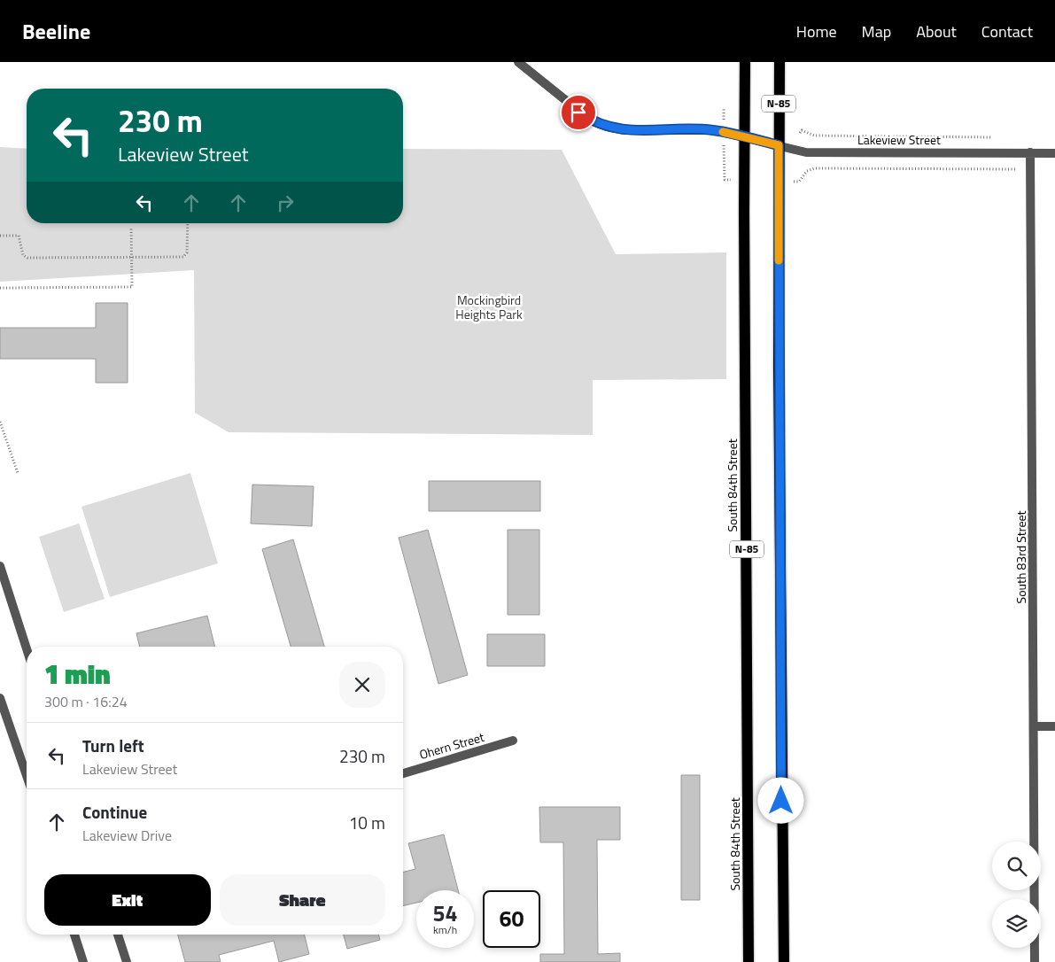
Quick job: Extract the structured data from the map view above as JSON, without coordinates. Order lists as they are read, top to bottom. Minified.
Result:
{"streets":{"main road":["N-85","South 84th Street"],"street":["Lakeview Street","South 83rd Street","Ohern Street"]},"crossings":[["N-85","Lakeview Street"],["Lakeview Street","South 84th Street"],["Lakeview Street","South 83rd Street"]],"parks":["Mockingbird Heights Park"],"page":{"header":"Beeline","nav":["Home","Map","About","Contact"],"turn":["230 m","Lakeview Street"],"heading":["1 min","300 m · 16:24"],"list":[{"name":"Turn left","note":"Lakeview Street","value":"230 m"},{"name":"Continue","note":"Lakeview Drive","value":"10 m"}],"buttons":["Exit","Share"],"speed":"54 km/h","limit":"60"}}
